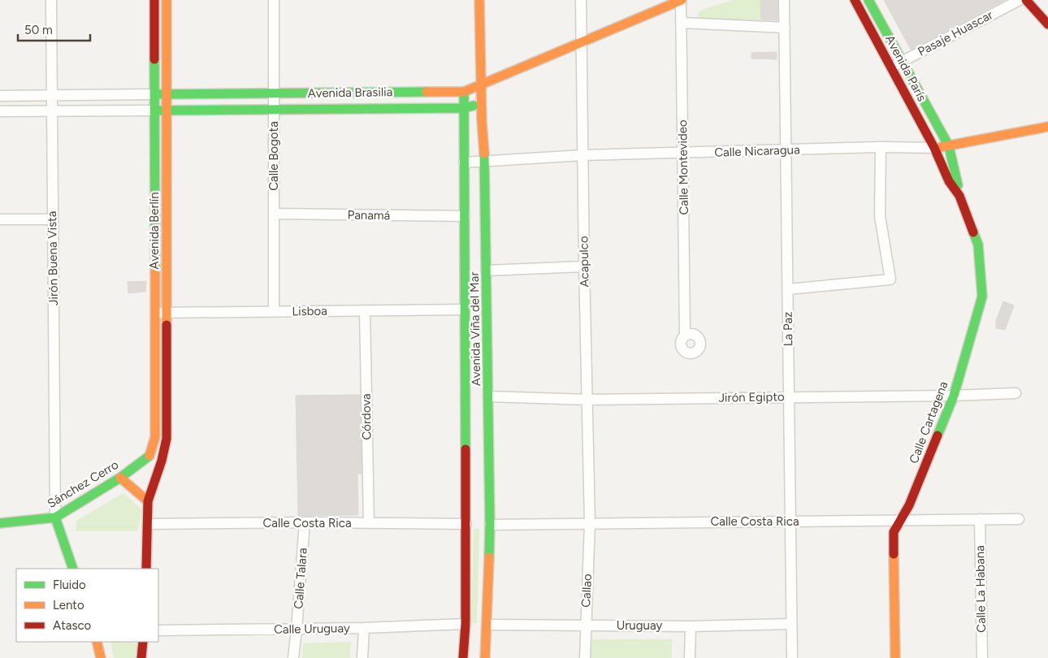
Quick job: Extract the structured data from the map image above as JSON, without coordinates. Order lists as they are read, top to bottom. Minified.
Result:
{"streets":{"street":["Pasaje Huascar","Avenida París","Avenida Brasilia","Calle Nicaragua","Calle Bogota","Calle Montevideo","Panamá","Avenida Berlín","Jirón Buena Vista","Acapulco","Lisboa","Avenida Viña del Mar","La Paz","Jirón Egipto","Córdova","Calle Cartagena","Sánchez Cerro","Calle Costa Rica","Calle Talara","Calle La Habana","Callao","Uruguay","Calle Uruguay"]},"crossings":[["Pasaje Huascar","Avenida París"],["Avenida París","Calle Nicaragua"],["Avenida París","Calle Cartagena"],["Avenida Brasilia","Calle Bogota"],["Avenida Brasilia","Calle Montevideo"],["Avenida Brasilia","Avenida Berlín"],["Avenida Brasilia","Jirón Buena Vista"],["Avenida Brasilia","Acapulco"],["Avenida Brasilia","Avenida Viña del Mar"],["Calle Nicaragua","Calle Montevideo"],["Calle Nicaragua","Acapulco"],["Calle Nicaragua","Avenida Viña del Mar"],["Calle Nicaragua","La Paz"],["Calle Nicaragua","Calle Cartagena"],["Calle Bogota","Panamá"],["Calle Bogota","Lisboa"],["Panamá","Avenida Viña del Mar"],["Avenida Berlín","Lisboa"],["Avenida Berlín","Sánchez Cerro"],["Avenida Berlín","Calle Costa Rica"],["Jirón Buena Vista","Sánchez Cerro"],["Acapulco","Jirón Egipto"],["Acapulco","Calle Costa Rica"],["Acapulco","Callao"],["Lisboa","Avenida Viña del Mar"],["Lisboa","Córdova"],["Avenida Viña del Mar","Jirón Egipto"],["Avenida Viña del Mar","Calle Costa Rica"],["Avenida Viña del Mar","Uruguay"],["Avenida Viña del Mar","Calle Uruguay"],["La Paz","Jirón Egipto"],["La Paz","Calle Costa Rica"],["La Paz","Uruguay"],["Jirón Egipto","Calle Cartagena"],["Córdova","Calle Costa Rica"],["Calle Cartagena","Calle Costa Rica"],["Calle Costa Rica","Calle Talara"],["Calle Costa Rica","Calle La Habana"],["Calle Costa Rica","Callao"],["Calle Talara","Calle Uruguay"],["Callao","Uruguay"]],"legend":["Fluido","Lento","Atasco"],"scale_bar":"50 m"}
